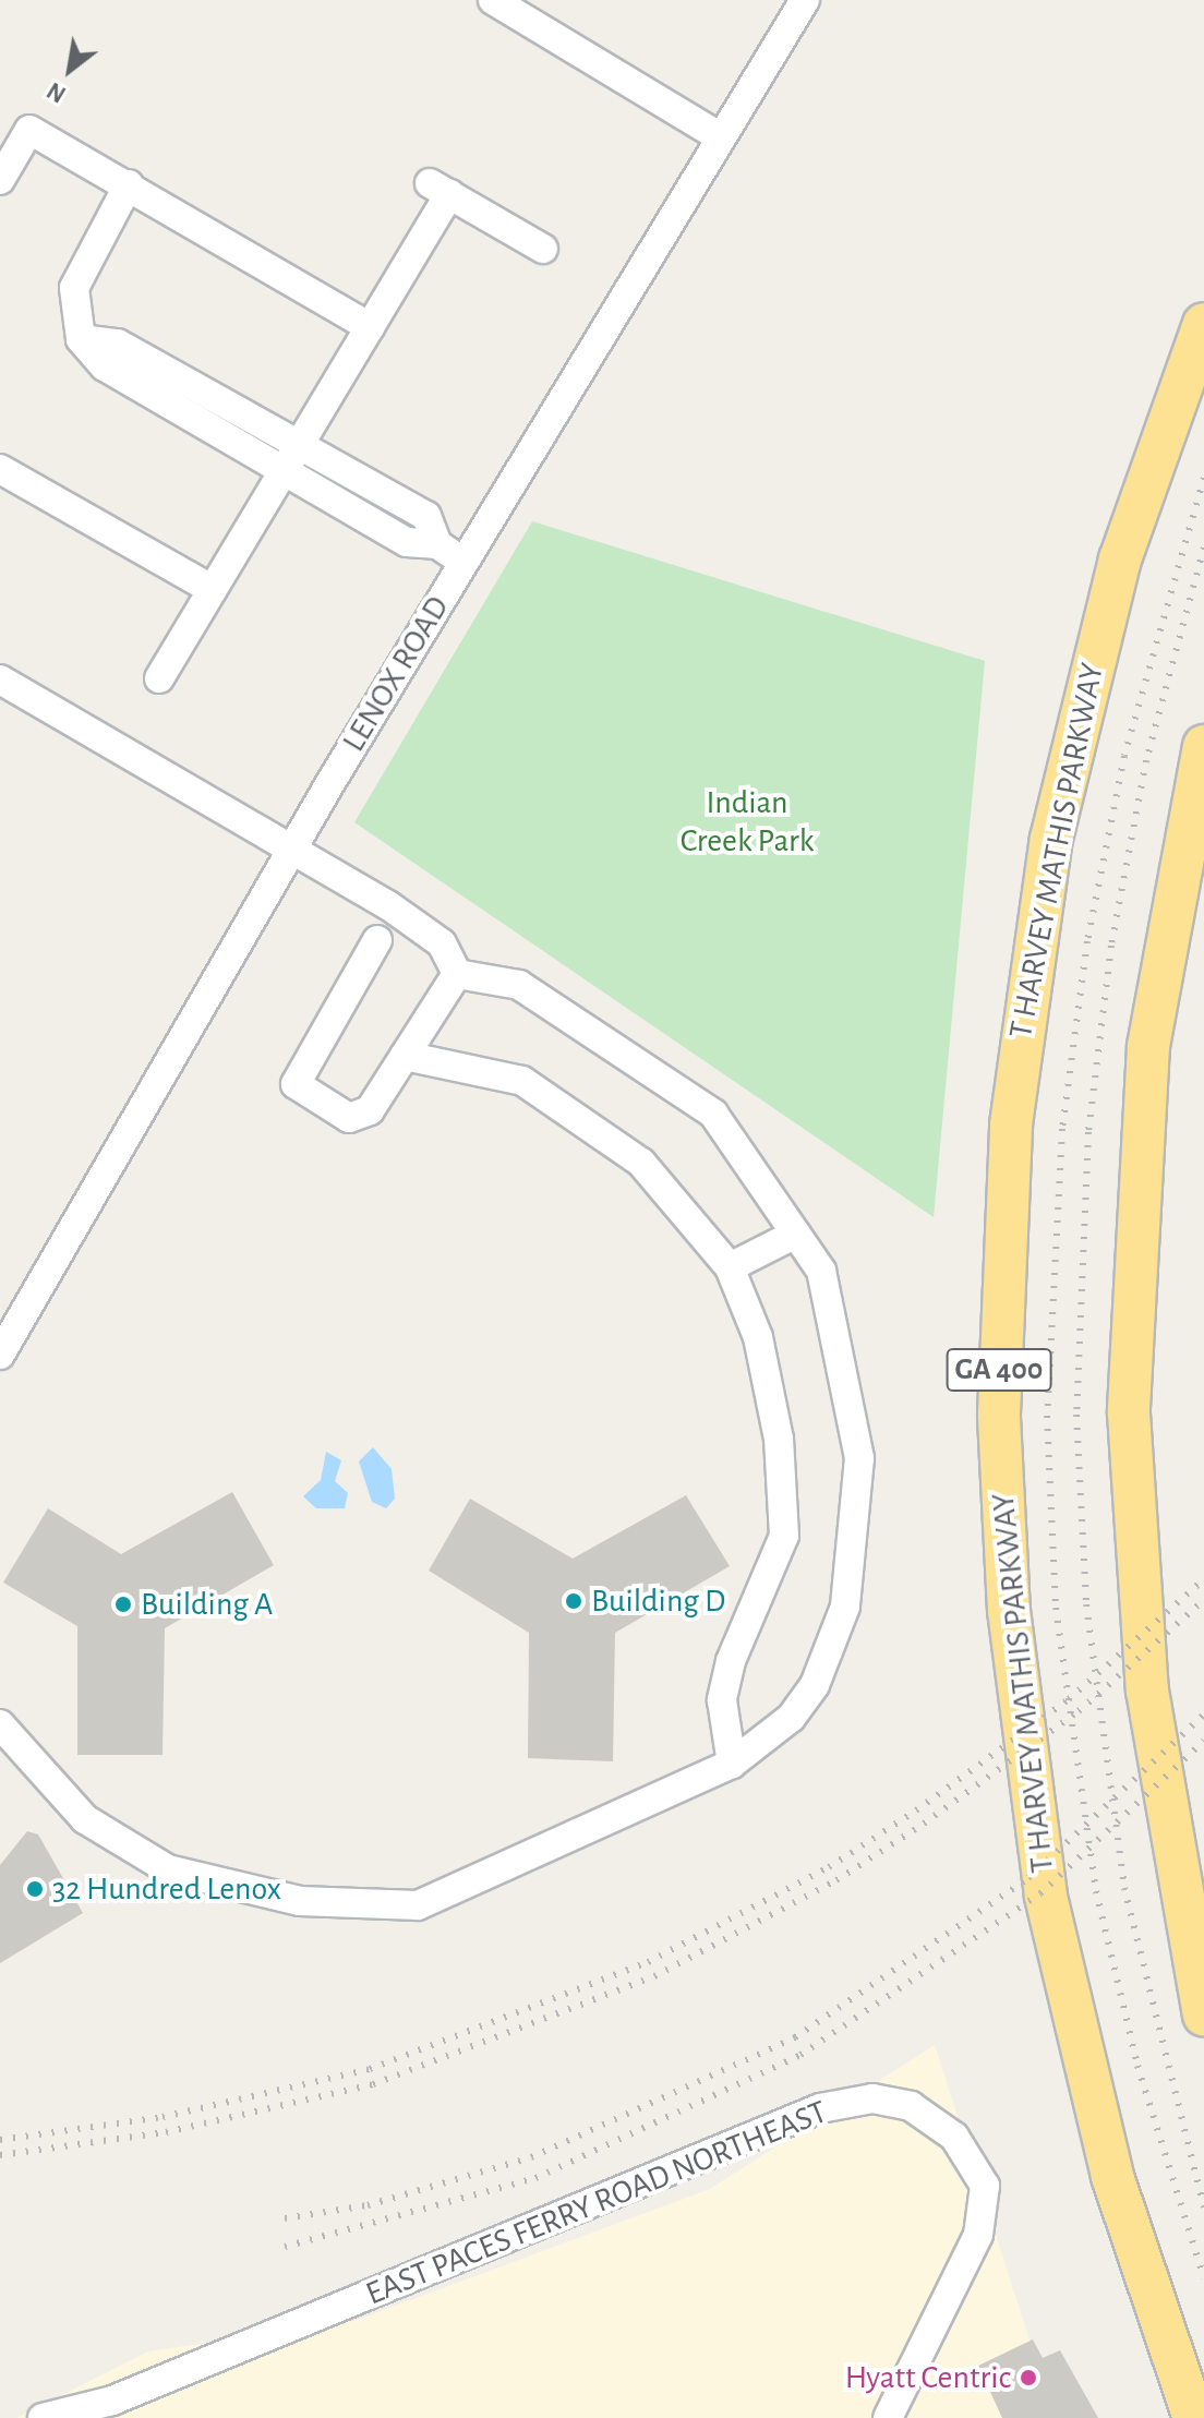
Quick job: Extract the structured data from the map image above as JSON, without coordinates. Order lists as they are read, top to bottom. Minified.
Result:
{"streets":{"highway":["T HARVEY MATHIS PARKWAY","GA 400"],"street":["LENOX ROAD","EAST PACES FERRY ROAD NORTHEAST"]},"parks":["Indian Creek Park"],"places":["Building D","Building A","32 Hundred Lenox","Hyatt Centric"],"north":"bottom left"}
